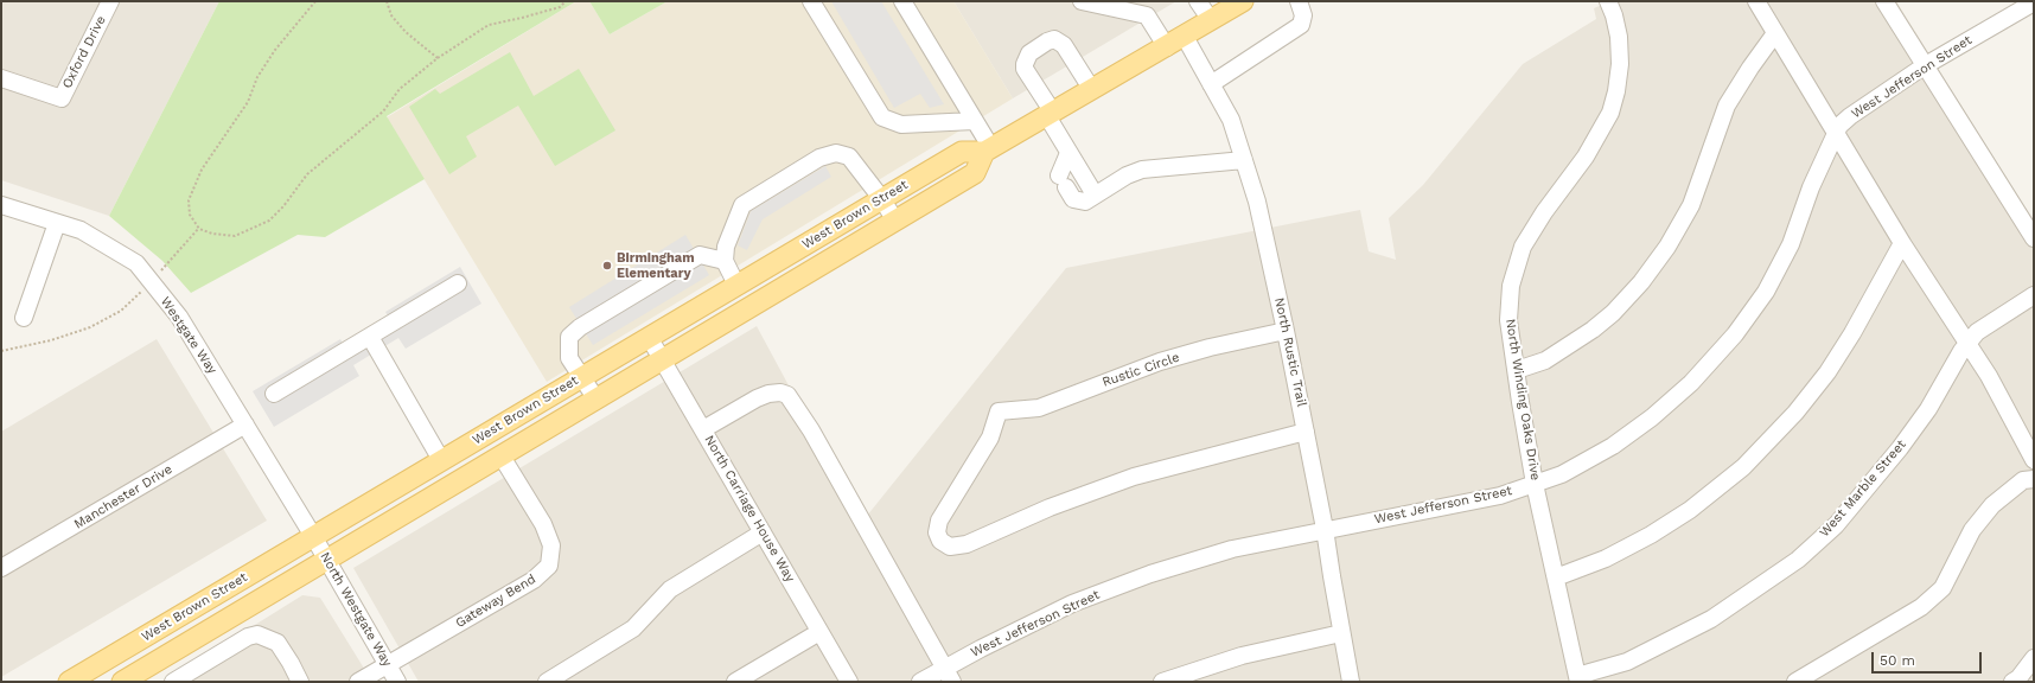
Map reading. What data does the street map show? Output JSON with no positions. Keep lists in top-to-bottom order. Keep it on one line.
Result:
{"streets":{"main road":["West Brown Street"],"street":["Oxford Drive","West Jefferson Street","Westgate Way","North Rustic Trail","Rustic Circle","North Winding Oaks Drive","West Marble Street","Manchester Drive","North Carriage House Way","Gateway Bend","North Westgate Way"]},"crossings":[["West Jefferson Street","North Rustic Trail"],["West Jefferson Street","North Winding Oaks Drive"],["West Brown Street","Westgate Way"],["West Brown Street","North Rustic Trail"],["West Brown Street","North Carriage House Way"],["West Brown Street","Gateway Bend"],["West Brown Street","North Westgate Way"],["Westgate Way","Manchester Drive"],["Westgate Way","North Westgate Way"],["North Rustic Trail","Rustic Circle"],["North Winding Oaks Drive","West Marble Street"],["Gateway Bend","North Westgate Way"]],"places":["Birmingham Elementary"],"scale_bar":"50 m"}
